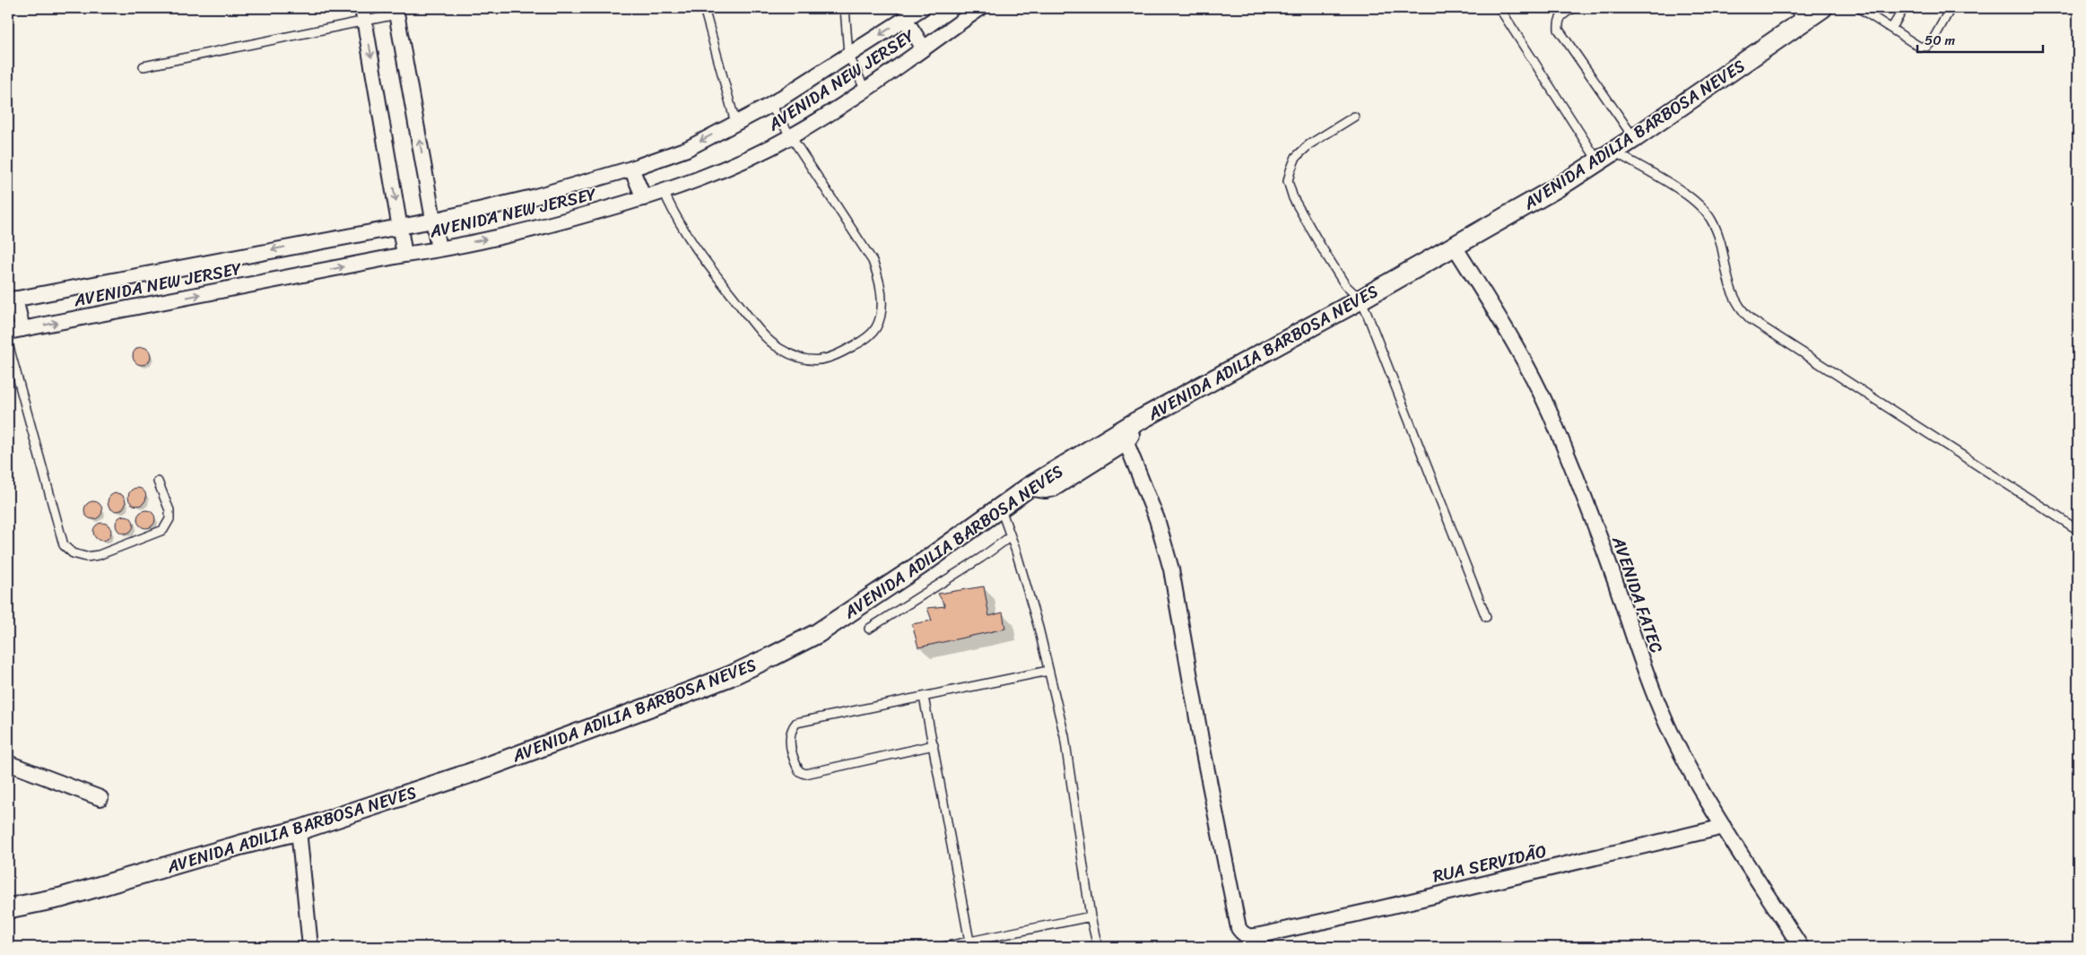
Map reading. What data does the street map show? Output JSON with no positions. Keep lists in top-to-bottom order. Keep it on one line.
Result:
{"streets":{"street":["AVENIDA NEW JERSEY","AVENIDA ADILIA BARBOSA NEVES","AVENIDA FATEC","RUA SERVIDÃO"]},"crossings":[["AVENIDA ADILIA BARBOSA NEVES","AVENIDA FATEC"],["AVENIDA FATEC","RUA SERVIDÃO"]],"scale_bar":"50 m"}
